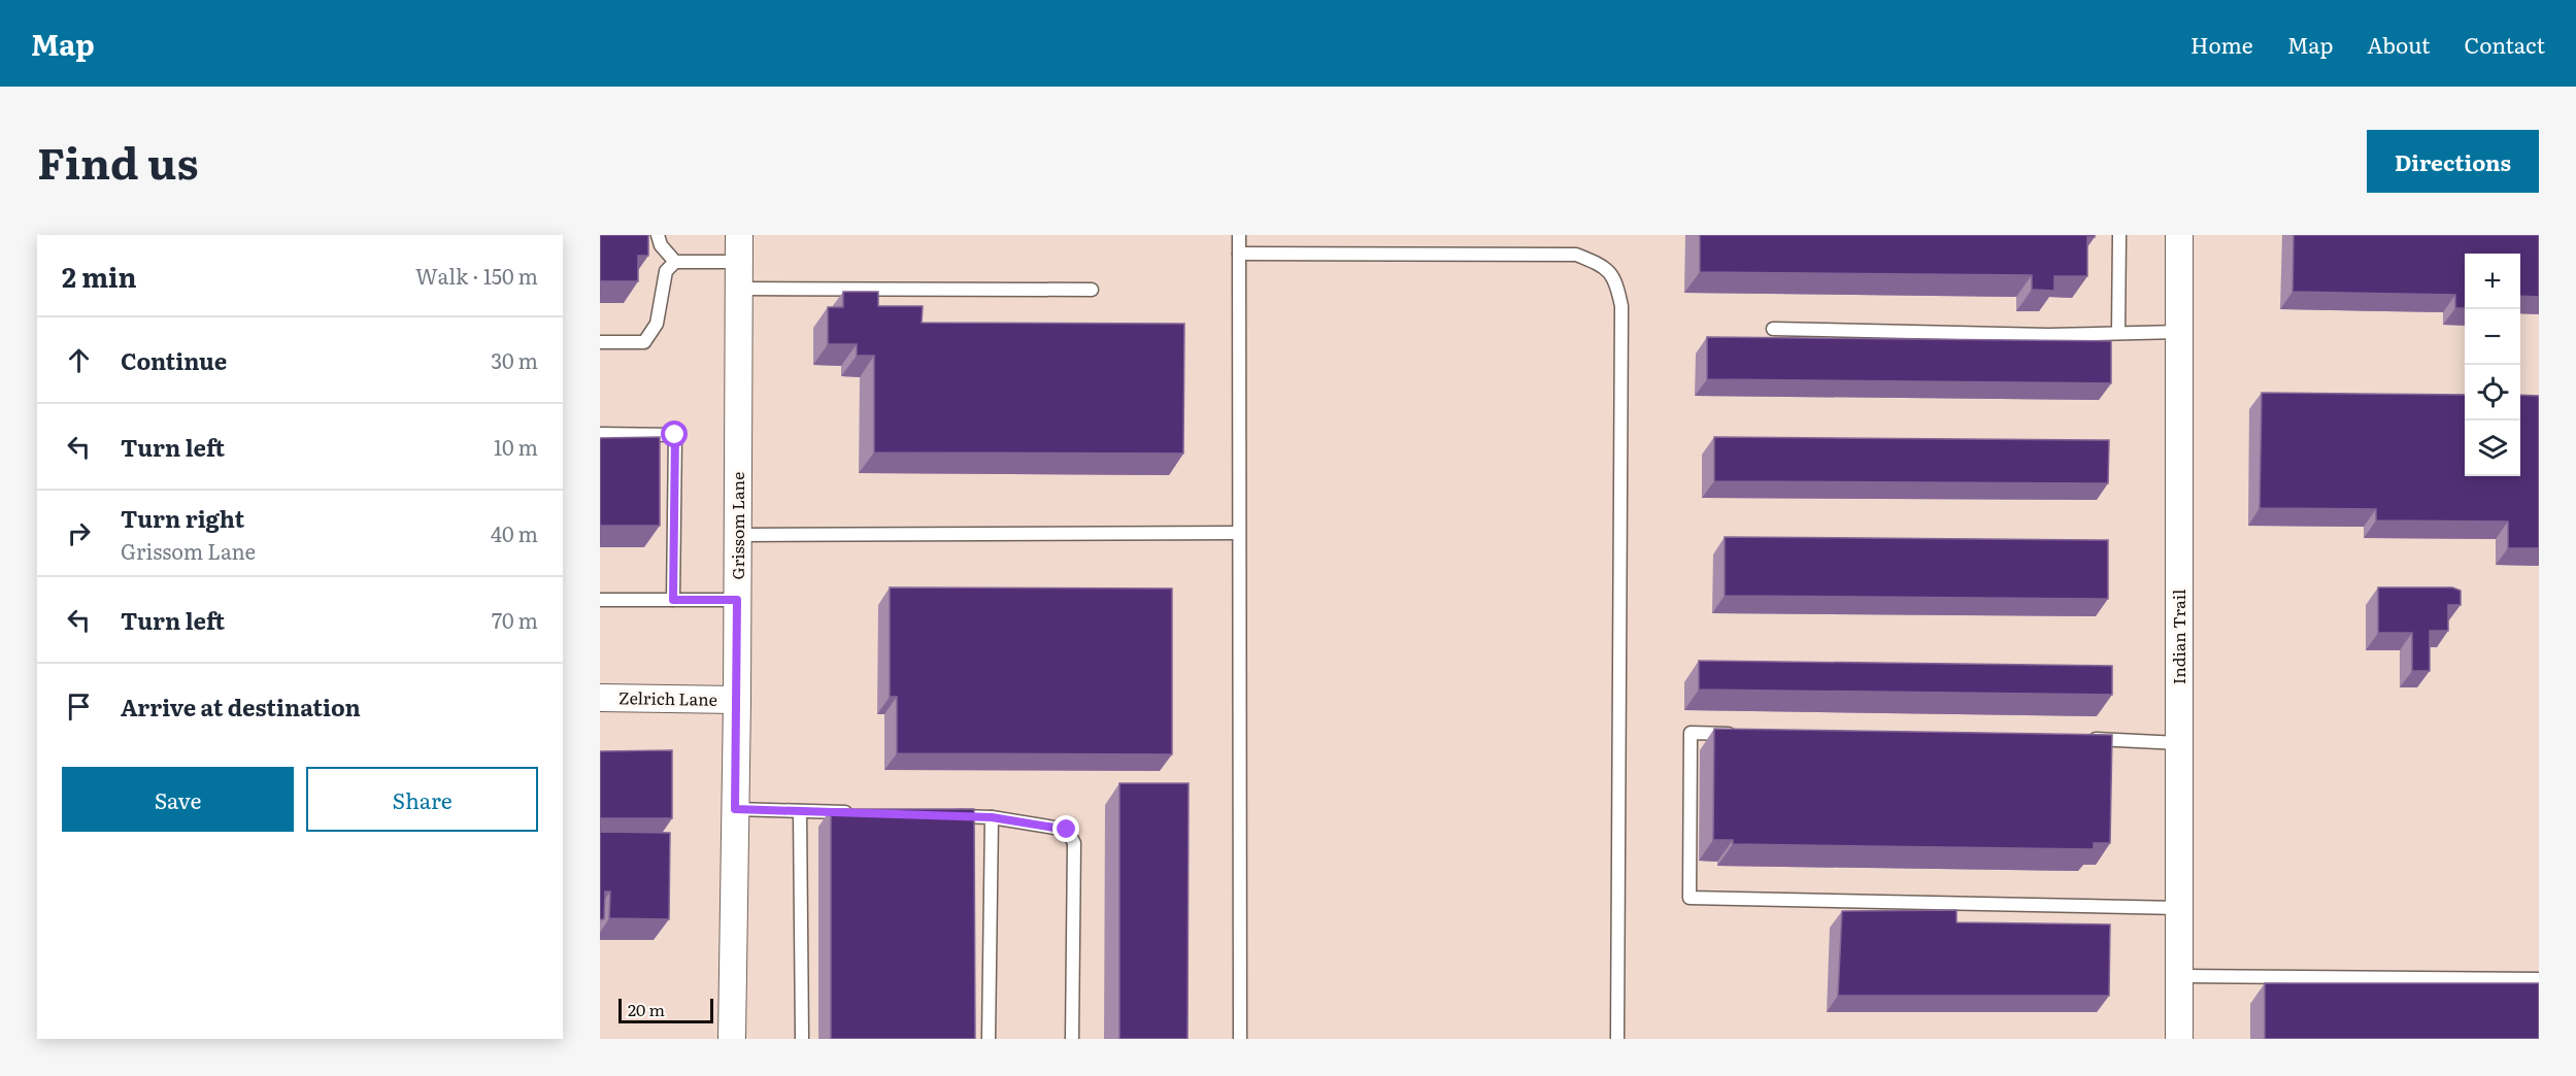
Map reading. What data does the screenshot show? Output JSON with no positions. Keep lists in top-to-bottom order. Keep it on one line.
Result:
{"streets":{"street":["Grissom Lane","Indian Trail","Zelrich Lane"]},"crossings":[["Grissom Lane","Zelrich Lane"]],"scale_bar":"20 m","page":{"header":"Map","nav":["Home","Map","About","Contact"],"title":"Find us","buttons":["Directions",["Save","Share"]],"heading":["2 min","Walk · 150 m"],"map_buttons":["+","−"],"list":[["Continue","30 m"],["Turn left","10 m"],["Turn right","Grissom Lane","40 m"],["Turn left","70 m"],"Arrive at destination"],"scale":"20 m"}}
